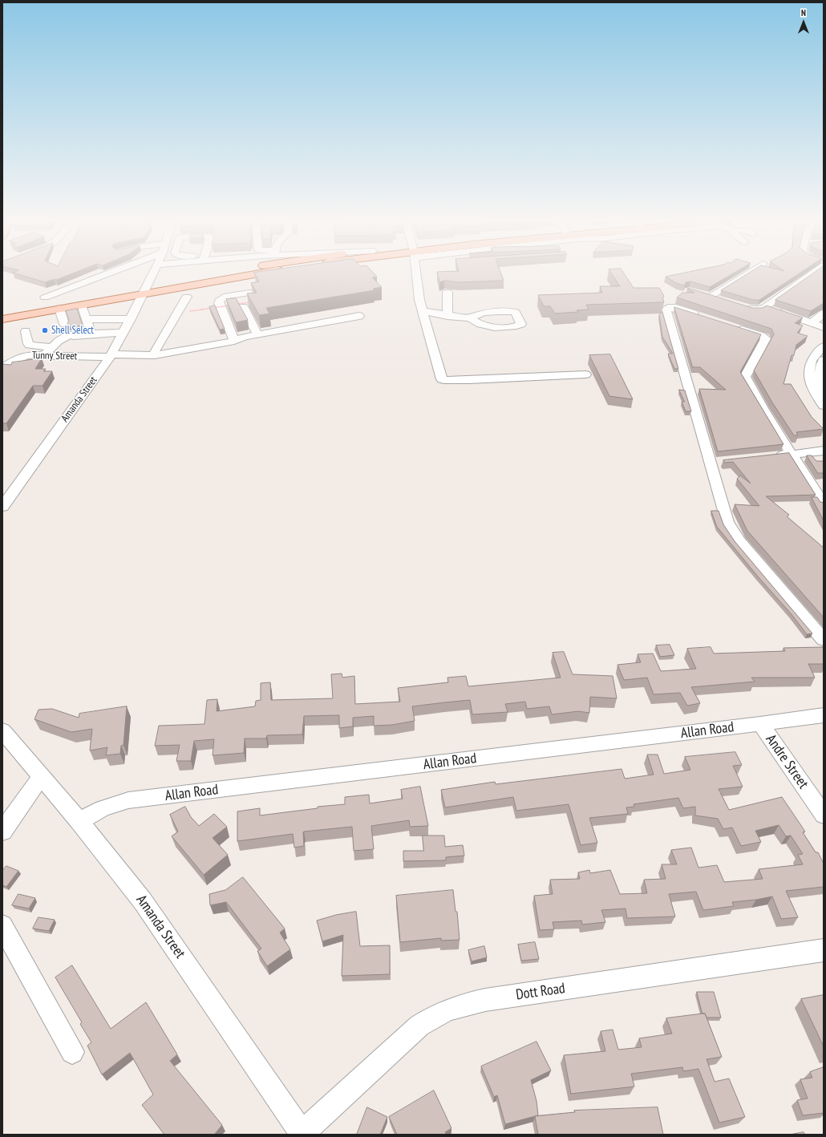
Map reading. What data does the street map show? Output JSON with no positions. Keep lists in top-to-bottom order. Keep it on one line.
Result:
{"streets":{"street":["Tunny Street","Amanda Street","Allan Road","Andre Street","Dott Road"]},"crossings":[["Tunny Street","Amanda Street"],["Amanda Street","Allan Road"],["Amanda Street","Dott Road"],["Allan Road","Andre Street"]],"places":["Shell Select"],"north":"top"}
